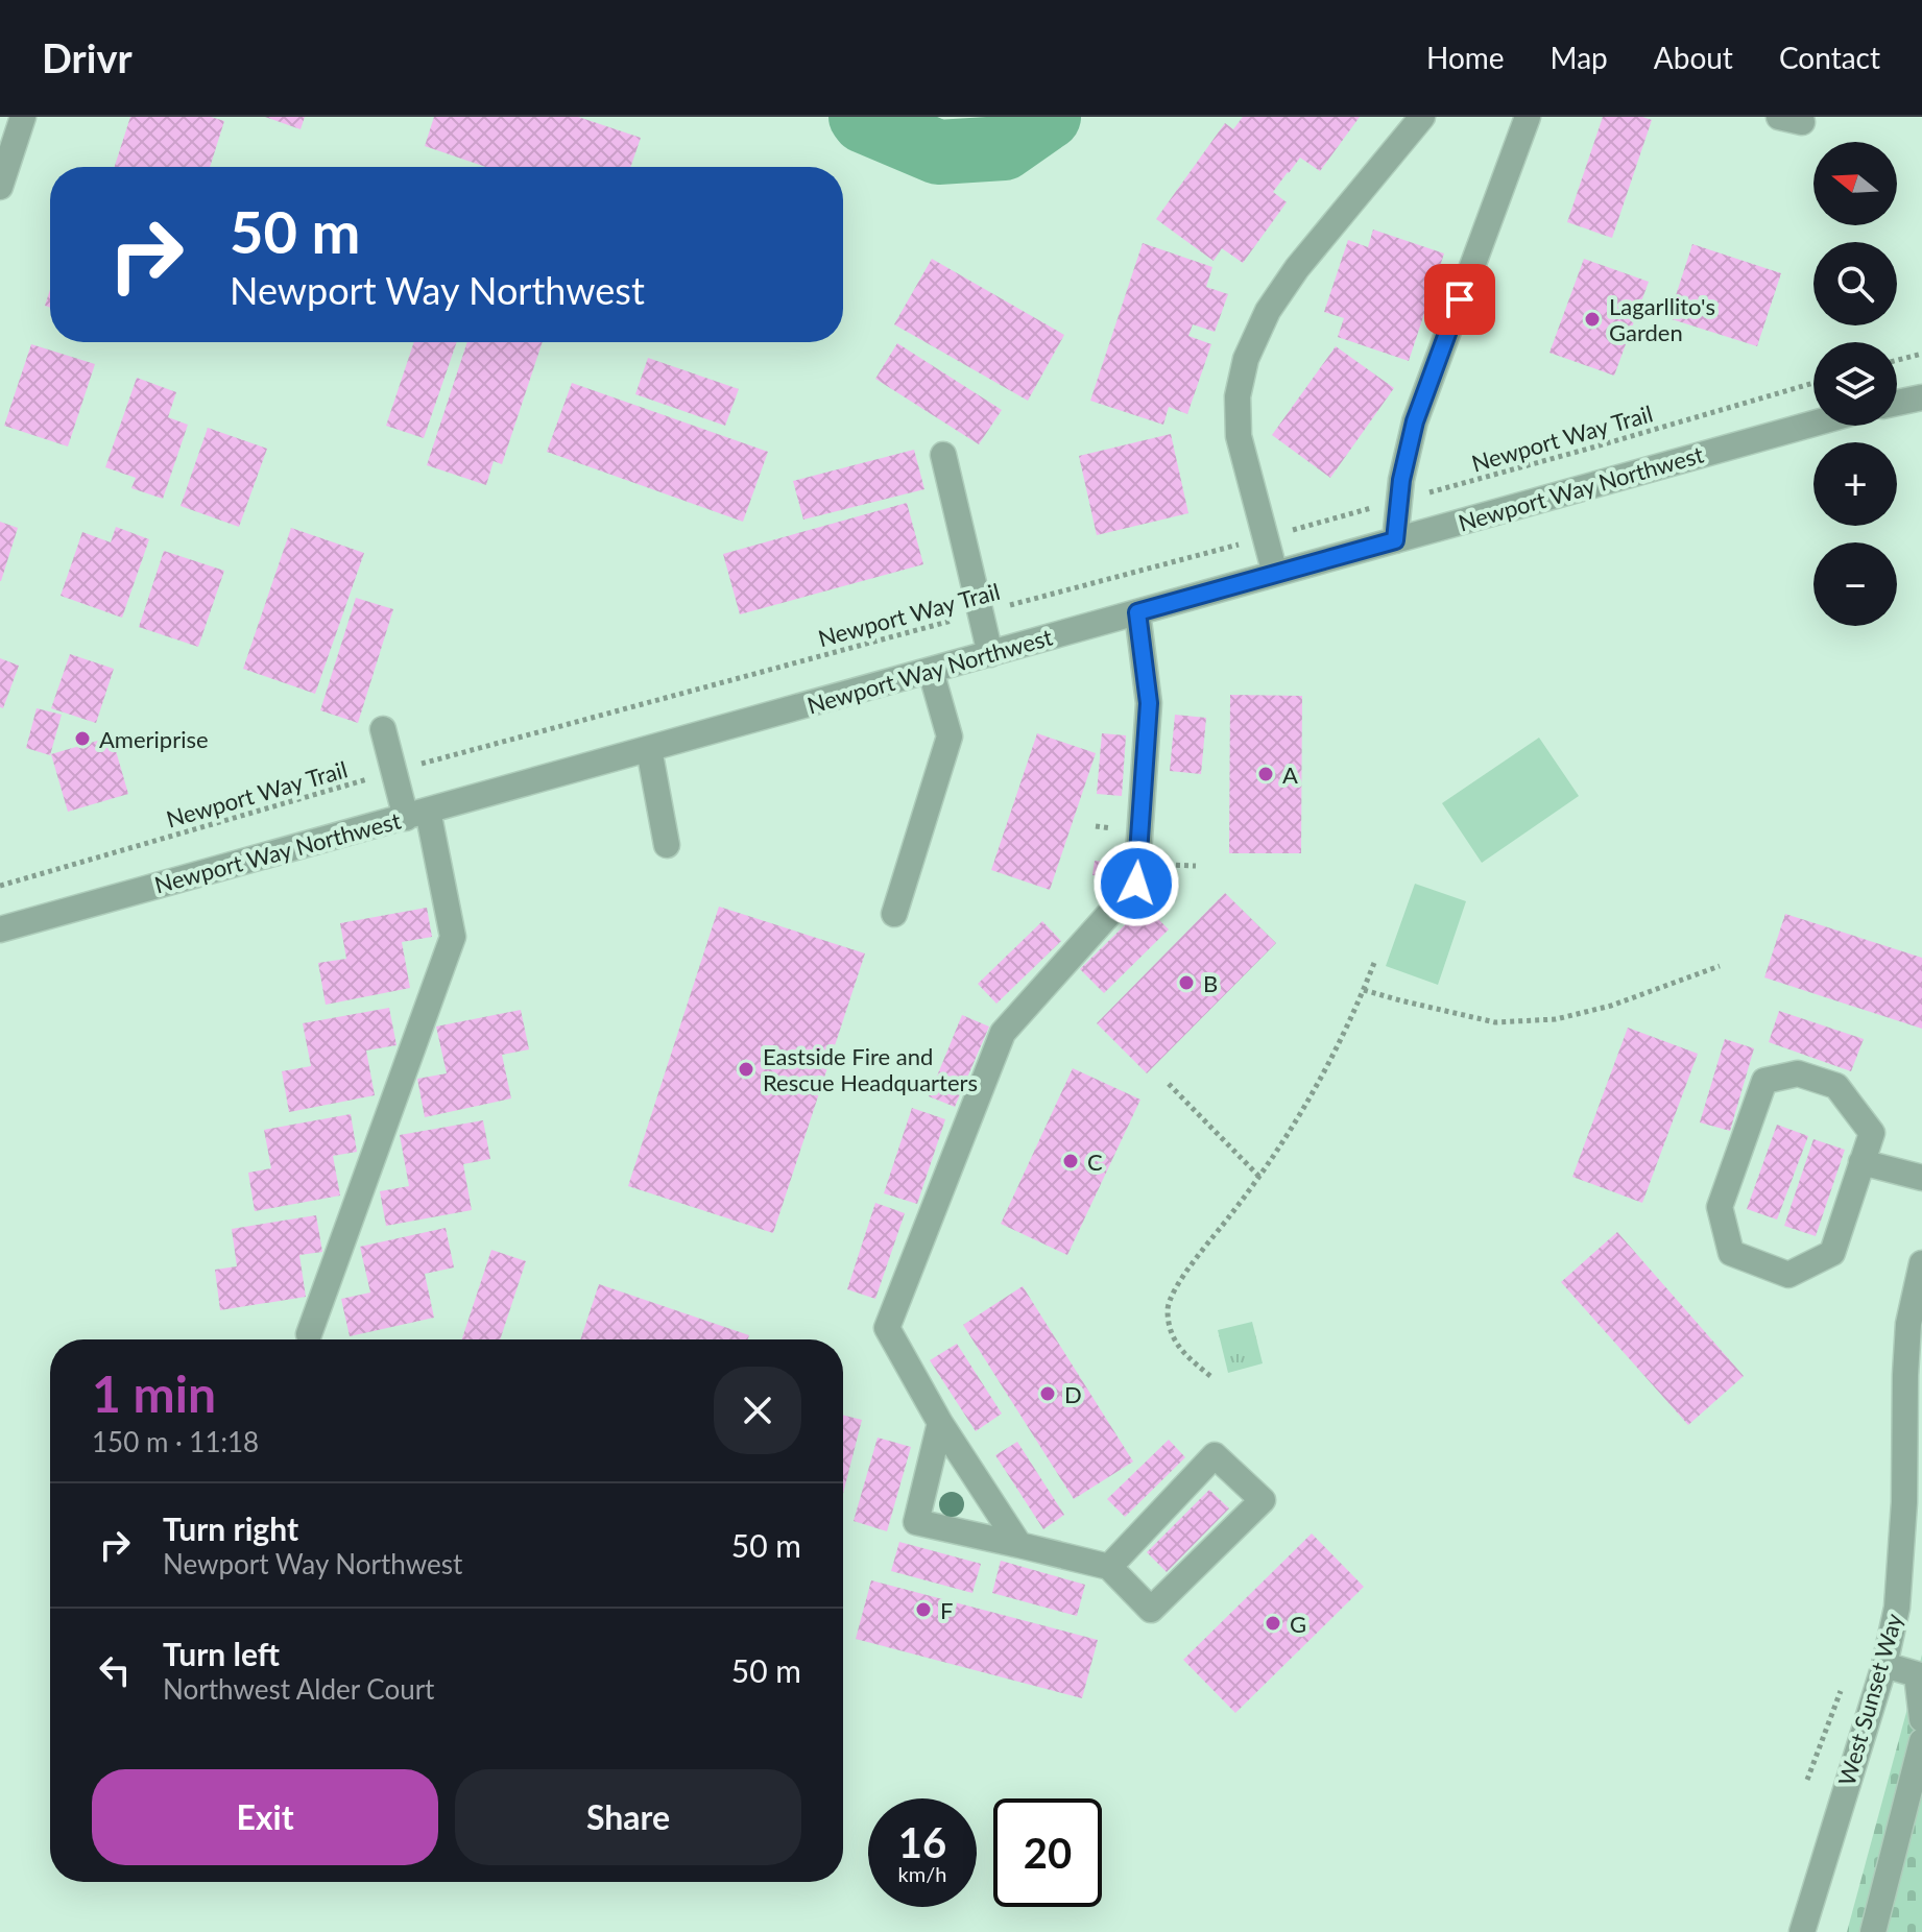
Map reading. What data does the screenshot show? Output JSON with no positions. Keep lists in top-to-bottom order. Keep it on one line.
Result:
{"streets":{"street":["Newport Way Northwest","West Sunset Way"],"path":["Newport Way Trail"]},"places":["Lagarllito's Garden","Ameriprise","A","B","Eastside Fire and Rescue Headquarters","C","D","F","G"],"north":"left","page":{"header":"Drivr","nav":["Home","Map","About","Contact"],"map_buttons":["+","−"],"turn":["50 m","Newport Way Northwest"],"heading":["1 min","150 m · 11:18"],"list":[{"name":"Turn right","note":"Newport Way Northwest","value":"50 m"},{"name":"Turn left","note":"Northwest Alder Court","value":"50 m"}],"buttons":["Exit","Share"],"speed":"16 km/h","limit":"20"}}
